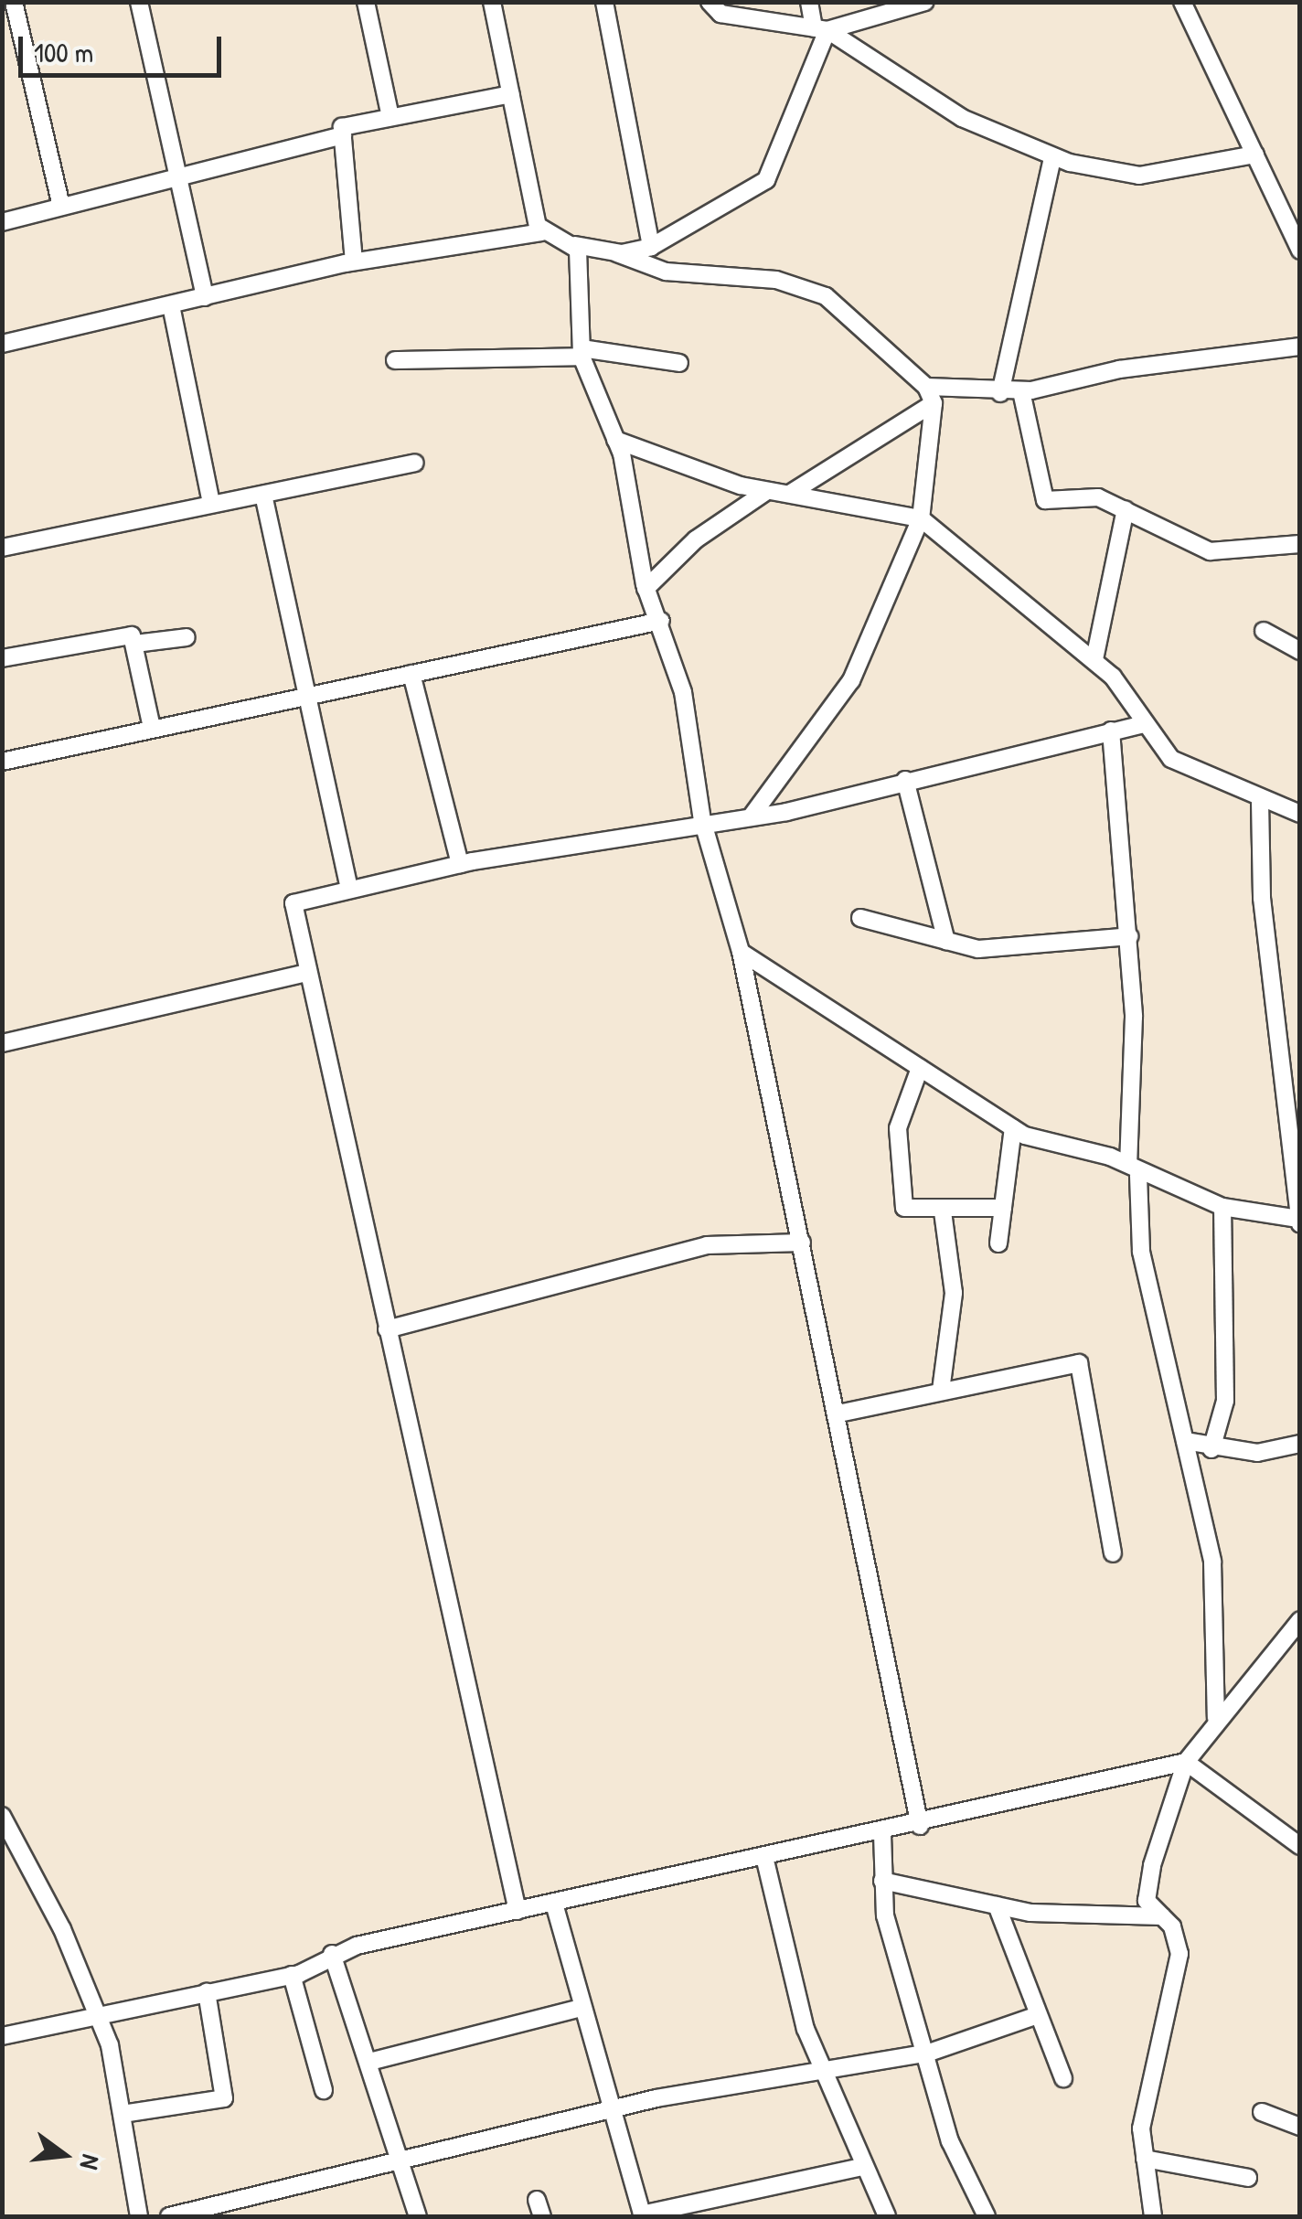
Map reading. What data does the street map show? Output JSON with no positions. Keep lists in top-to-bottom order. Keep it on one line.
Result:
{"scale_bar":"100 m","north":"right"}
